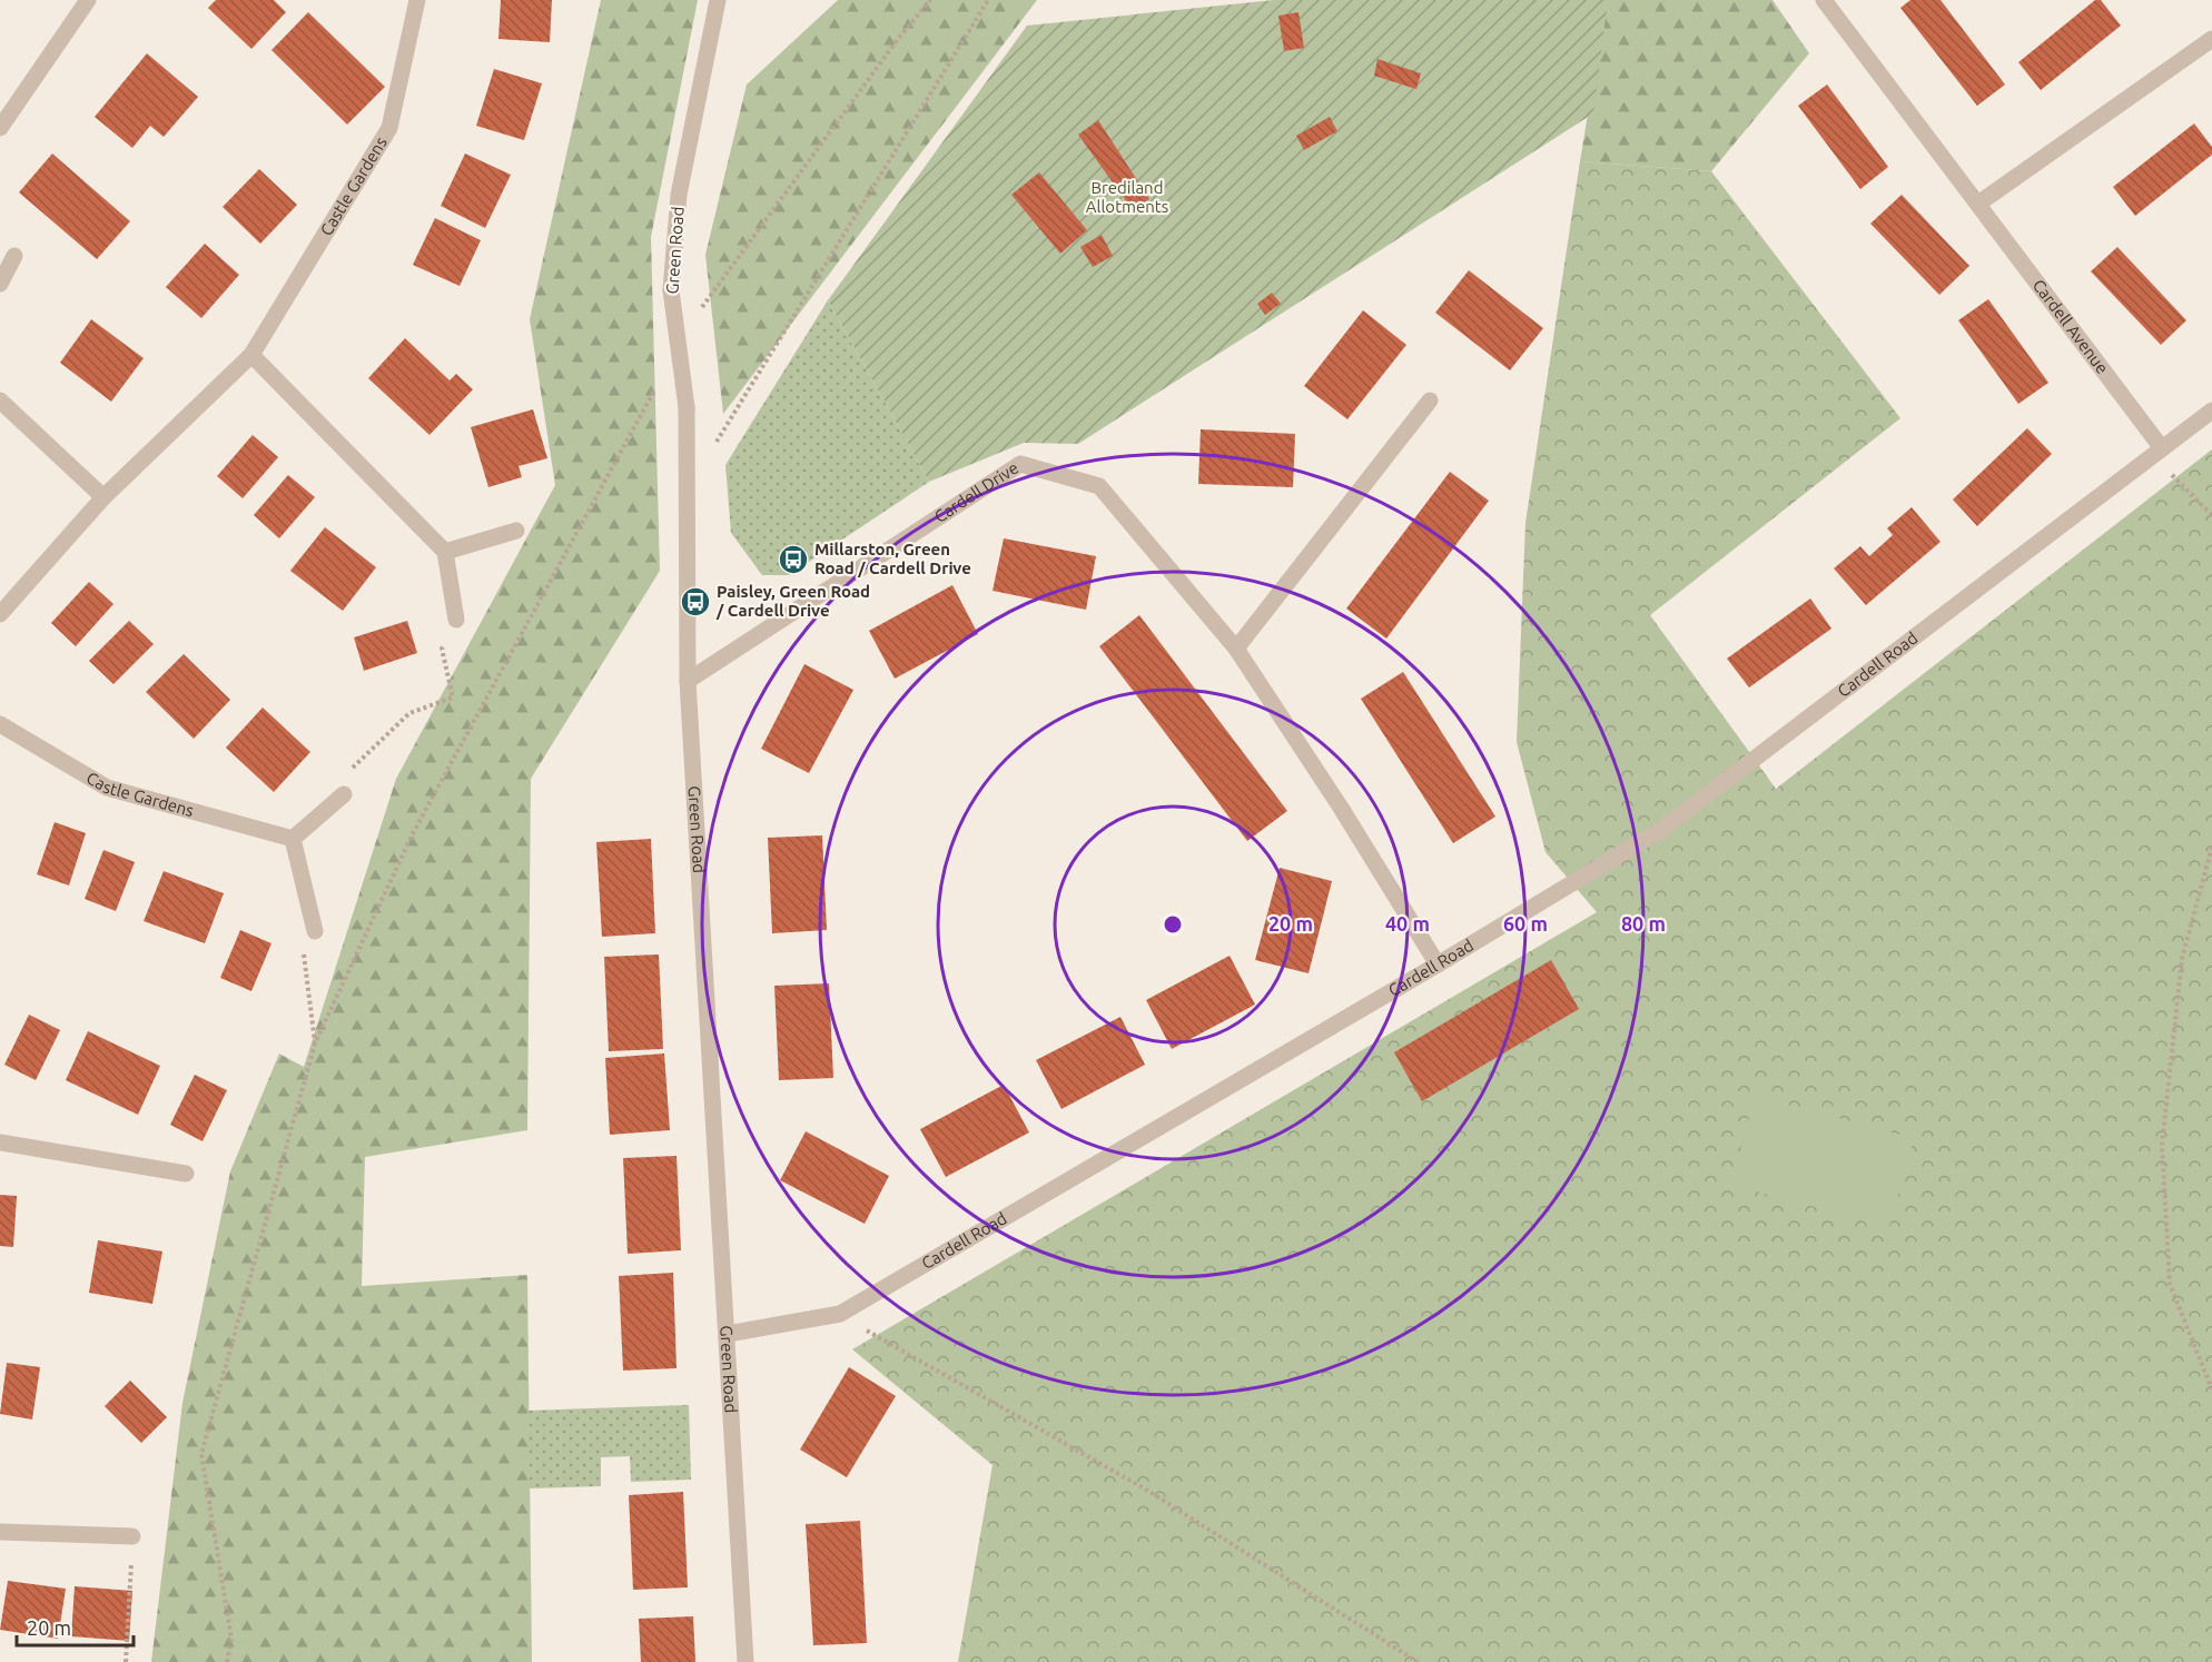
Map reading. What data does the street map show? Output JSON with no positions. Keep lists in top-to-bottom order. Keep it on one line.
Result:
{"streets":{"street":["Castle Gardens","Green Road","Cardell Avenue","Cardell Drive","Cardell Road"]},"crossings":[["Green Road","Cardell Drive"],["Green Road","Cardell Road"],["Cardell Avenue","Cardell Road"],["Cardell Drive","Cardell Road"]],"parks":["Brediland Allotments"],"places":{"bus stop":["Millarston, Green Road / Cardell Drive","Paisley, Green Road / Cardell Drive"]},"scale_bar":"20 m","rings":["20 m","40 m","60 m","80 m"]}
